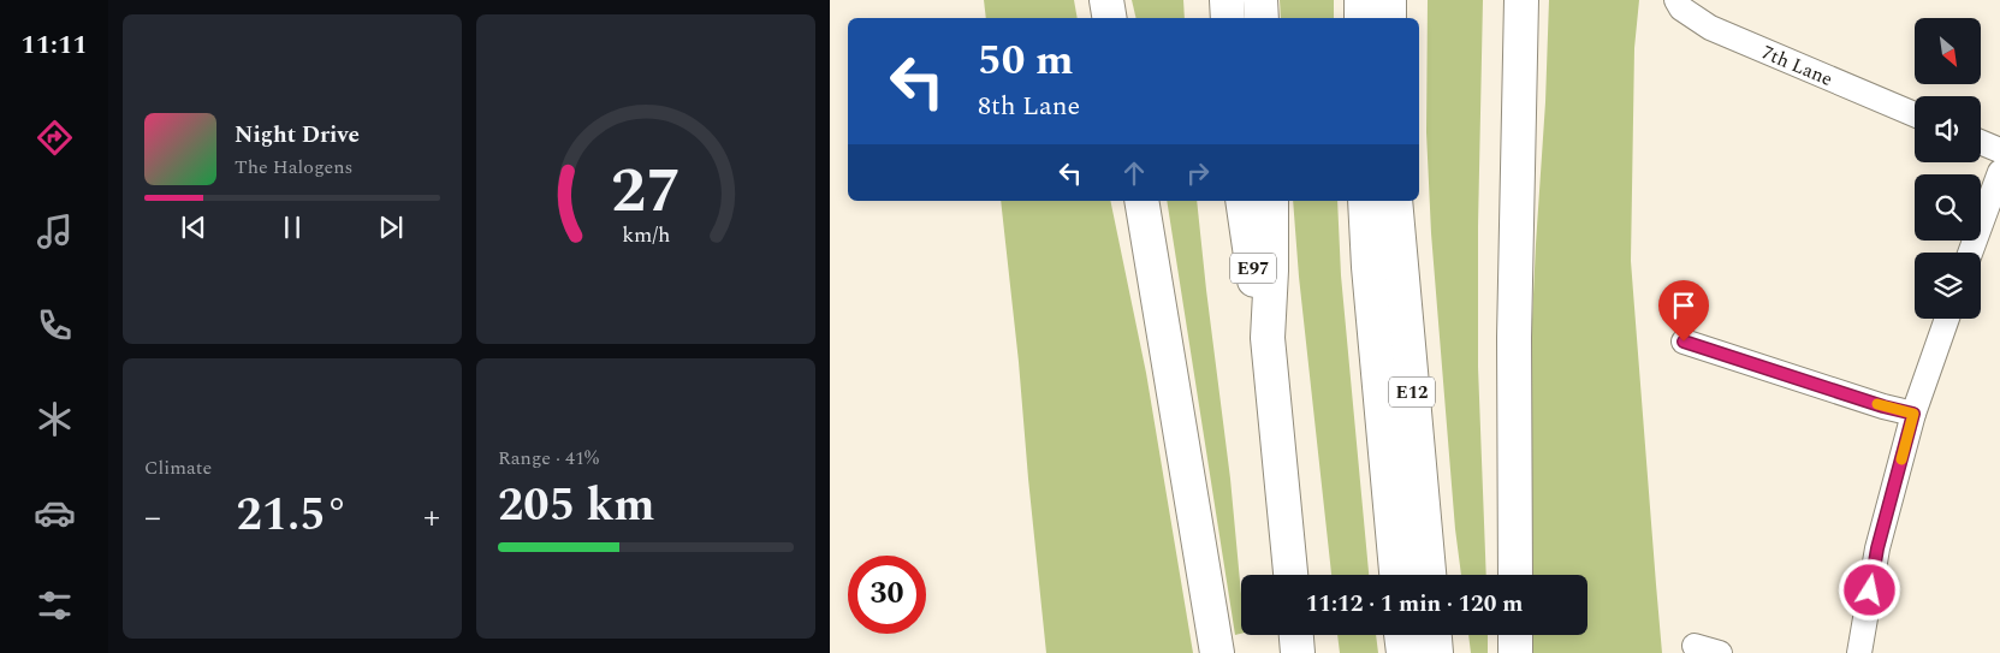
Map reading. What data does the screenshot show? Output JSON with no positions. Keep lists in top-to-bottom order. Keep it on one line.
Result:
{"streets":{"highway":["E97","E12"],"street":["7th Lane"]},"north":"bottom right","page":{"tabs":"11:11","turn":["50 m","8th Lane"],"song":["Night Drive","The Halogens"],"tile":["Climate",["Range · 41%","205 km"]],"heat":["−","21.5°","+"],"limit":"30","trip":"11:12 · 1 min · 120 m","gauge":["27","km/h"]}}
